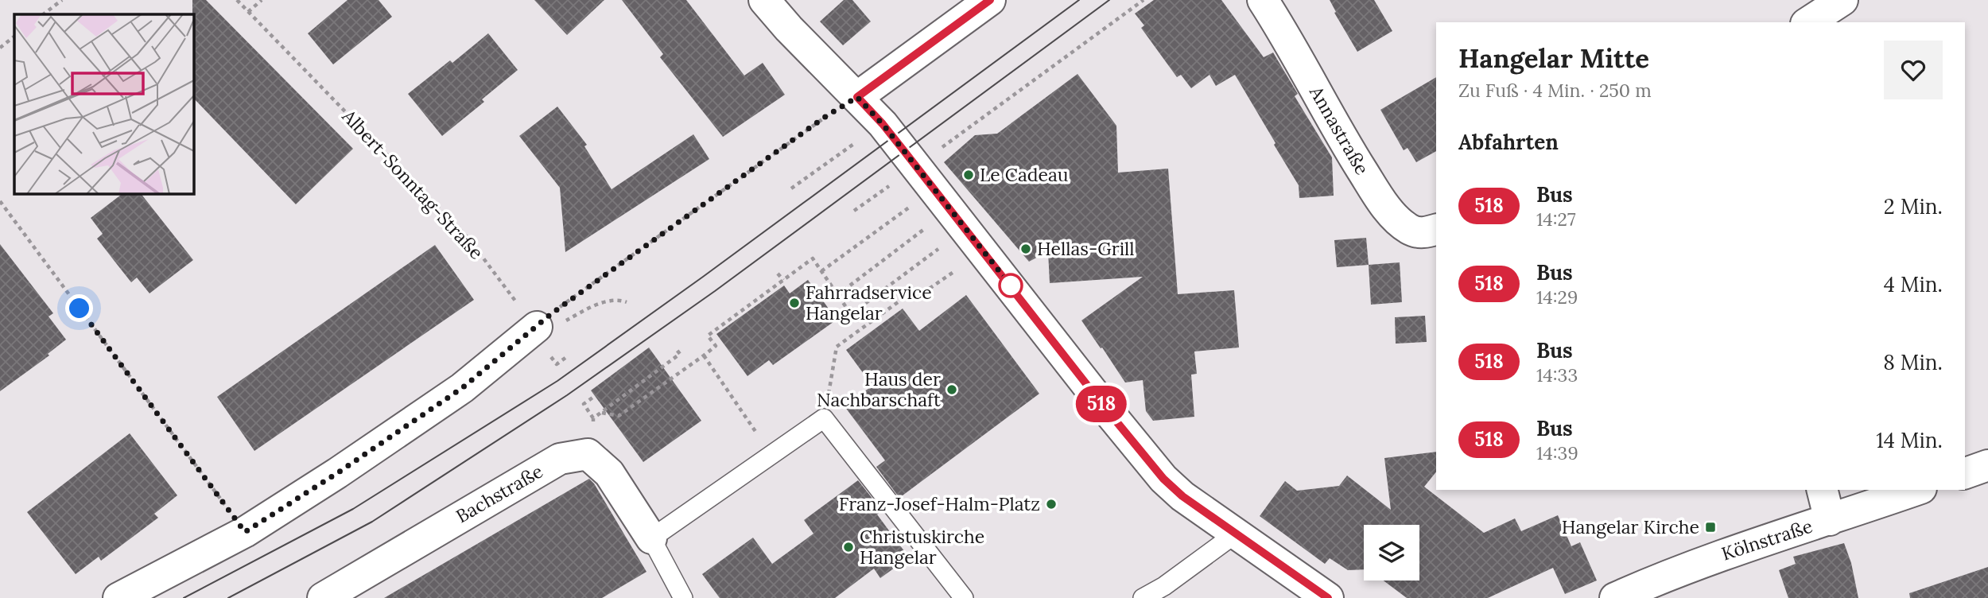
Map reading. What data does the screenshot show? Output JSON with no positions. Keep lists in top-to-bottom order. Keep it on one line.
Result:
{"streets":{"street":["Annastraße","Bachstraße","Kölnstraße"],"path":["Albert-Sonntag-Straße"]},"places":{"other":["Le Cadeau","Hellas-Grill","Fahrradservice Hangelar","Haus der Nachbarschaft","Franz-Josef-Halm-Platz","Christuskirche Hangelar"],"transit":["Hangelar Kirche"]},"lines":["bus line 518"],"page":{"on_map":"518","heading":[["Hangelar Mitte","Zu Fuß · 4 Min. · 250 m"],"Abfahrten"],"list":[{"mark":"518","name":"Bus","note":"14:27","value":"2 Min."},{"mark":"518","name":"Bus","note":"14:29","value":"4 Min."},{"mark":"518","name":"Bus","note":"14:33","value":"8 Min."},{"mark":"518","name":"Bus","note":"14:39","value":"14 Min."}]}}
